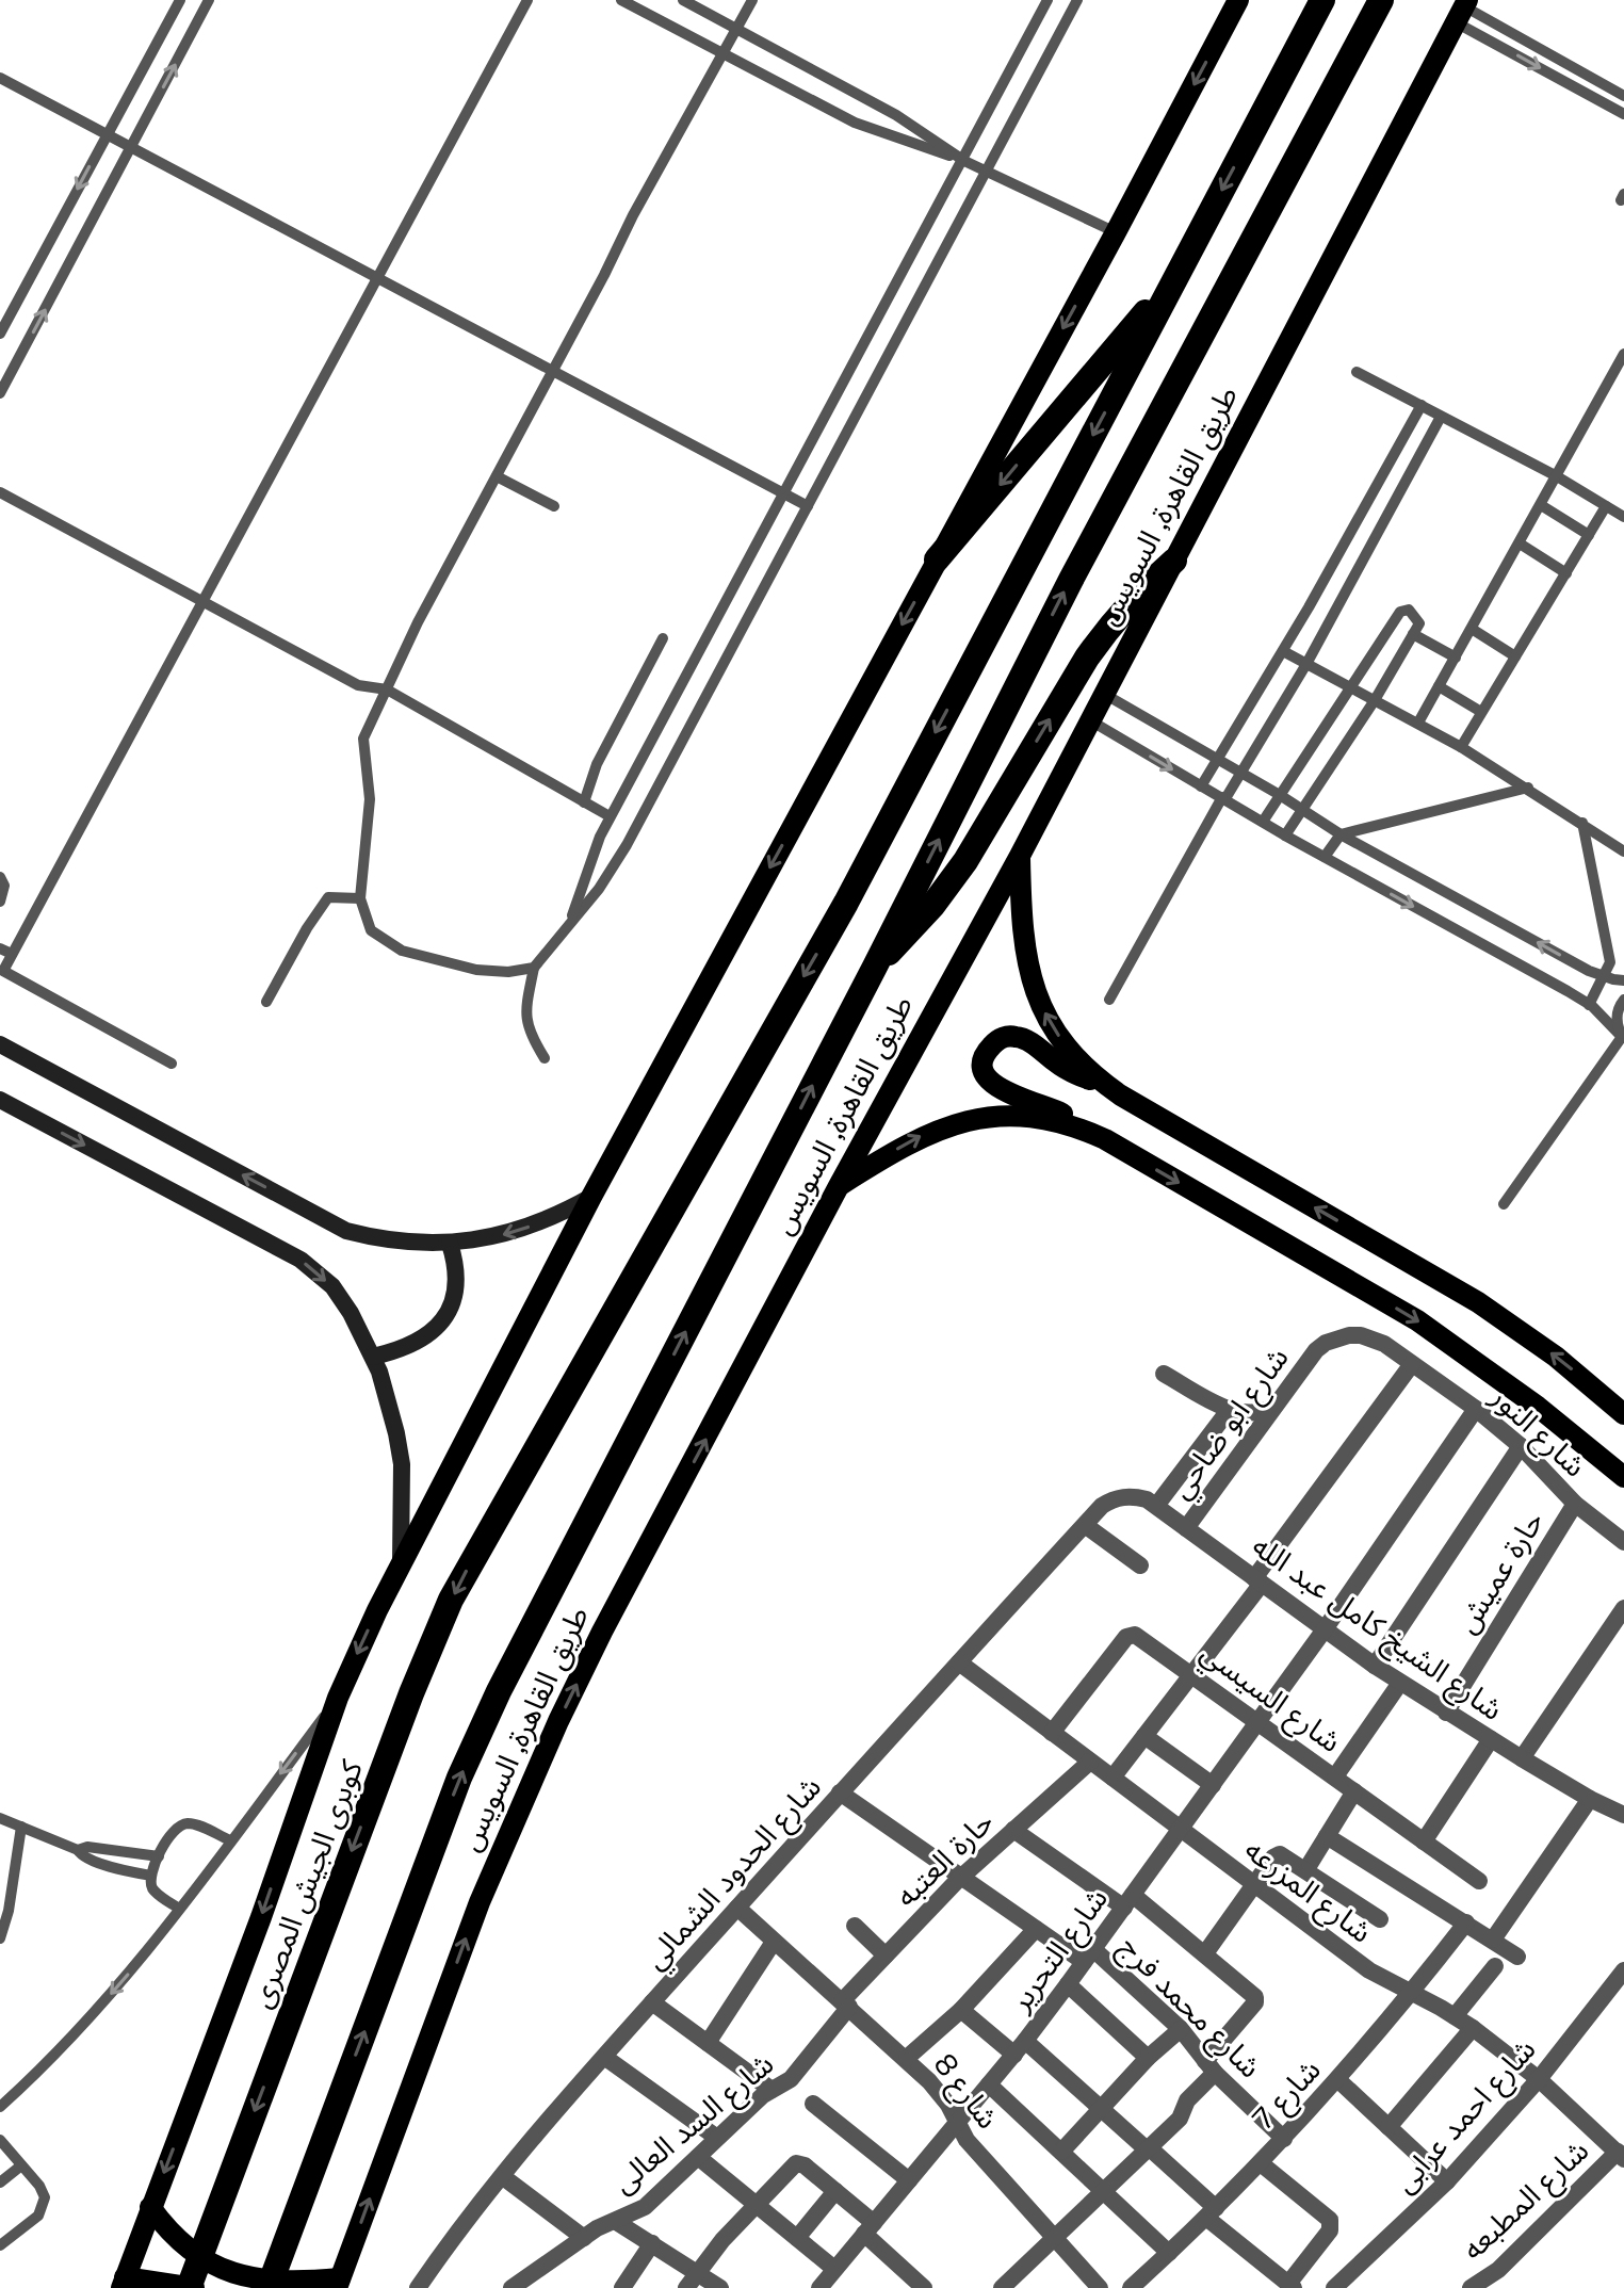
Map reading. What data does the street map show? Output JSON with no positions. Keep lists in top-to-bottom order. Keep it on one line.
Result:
{"streets":{"highway":["طريق القاهرة, السويس","كوبرى الجيش المصرى"],"street":["شارع ابو ضاحي","شارع النور","حارة عميش","شارع الشيخ كامل عبد الله","شارع السيسي","حارة العتبه","شارع الحدود الشمالي","شارع المزرعه","شارع التحرير","شارع محمد فرج","شارع 8","شارع 7","شارع احمد عرابى","شارع السد العالى","شارع المطبعه"]},"crossings":[["شارع ابو ضاحي","شارع النور"],["شارع ابو ضاحي","شارع الشيخ كامل عبد الله"],["شارع النور","حارة عميش"],["شارع النور","شارع التحرير"],["حارة عميش","شارع الشيخ كامل عبد الله"],["شارع الشيخ كامل عبد الله","شارع الحدود الشمالي"],["شارع الشيخ كامل عبد الله","شارع التحرير"],["شارع السيسي","شارع المزرعه"],["شارع السيسي","شارع التحرير"],["حارة العتبه","شارع المزرعه"],["حارة العتبه","شارع محمد فرج"],["حارة العتبه","شارع 8"],["حارة العتبه","شارع السد العالى"],["شارع الحدود الشمالي","شارع المزرعه"],["شارع الحدود الشمالي","شارع محمد فرج"],["شارع الحدود الشمالي","شارع 8"],["شارع المزرعه","شارع التحرير"],["شارع المزرعه","شارع 7"],["شارع المزرعه","شارع احمد عرابى"],["شارع المزرعه","شارع المطبعه"],["شارع التحرير","شارع محمد فرج"],["شارع التحرير","شارع 8"],["شارع محمد فرج","شارع 7"],["شارع 8","شارع السد العالى"]]}
